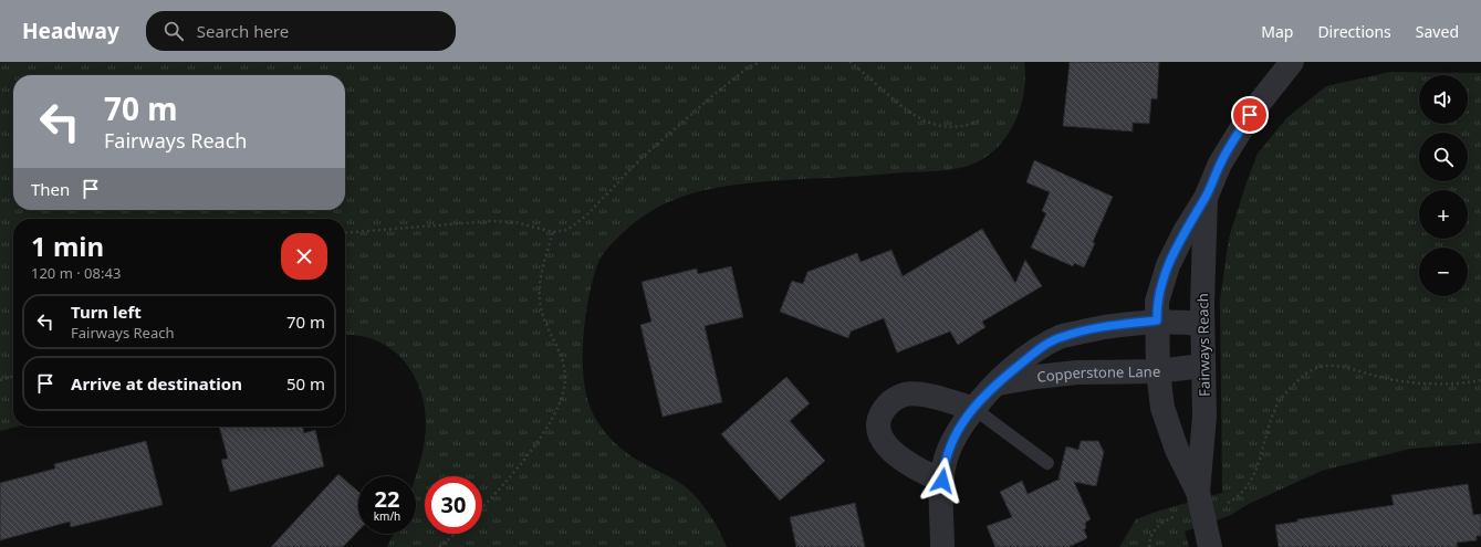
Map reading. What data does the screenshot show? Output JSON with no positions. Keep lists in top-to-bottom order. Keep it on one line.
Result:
{"streets":{"street":["Fairways Reach","Copperstone Lane"]},"crossings":[["Fairways Reach","Copperstone Lane"]],"page":{"header":"Headway","search":"Search here","nav":["Map","Directions","Saved"],"map_buttons":["+","−"],"turn":["70 m","Fairways Reach"],"then":"Then","heading":["1 min","120 m · 08:43"],"list":[{"name":"Turn left","note":"Fairways Reach","value":"70 m"},{"name":"Arrive at destination","value":"50 m"}],"speed":"22 km/h","limit":"30"}}
